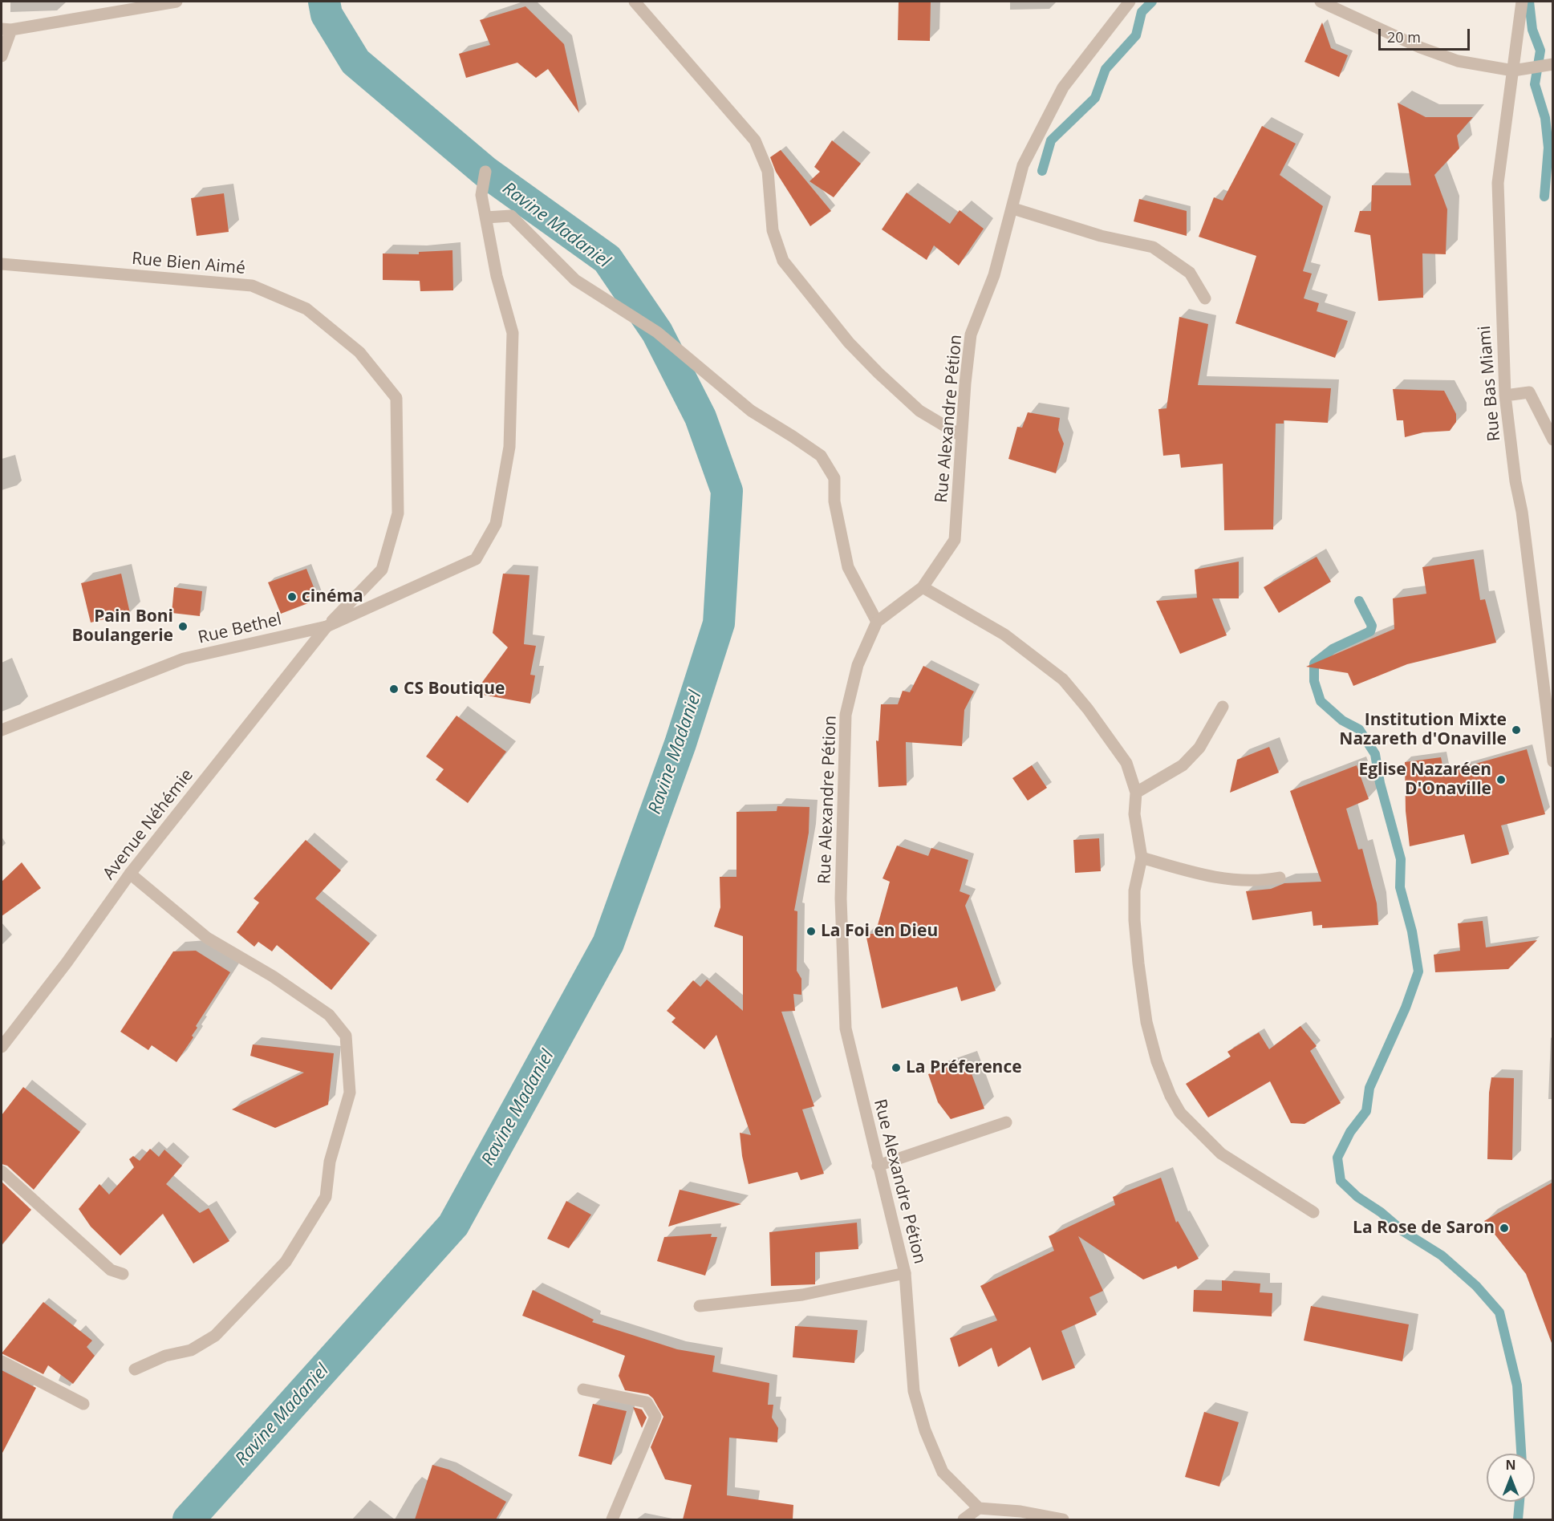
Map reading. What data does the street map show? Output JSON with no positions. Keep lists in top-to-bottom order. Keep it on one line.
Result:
{"streets":{"street":["Rue Bien Aimé","Rue Bas Miami","Rue Alexandre Pétion","Rue Bethel","Avenue Néhémie"]},"crossings":[["Rue Bien Aimé","Rue Bethel"],["Rue Bien Aimé","Avenue Néhémie"],["Rue Bethel","Avenue Néhémie"]],"water":["Ravine Madaniel"],"places":["cinéma","Pain Boni Boulangerie","CS Boutique","Institution Mixte Nazareth d'Onaville","Eglise Nazaréen D'Onaville","La Foi en Dieu","La Préference","La Rose de Saron"],"scale_bar":"20 m","north":"top"}
